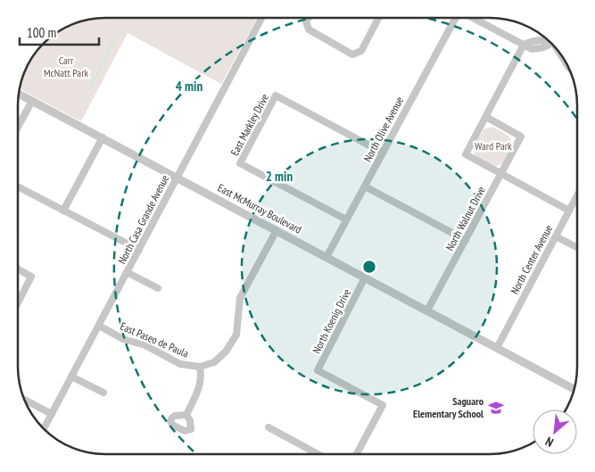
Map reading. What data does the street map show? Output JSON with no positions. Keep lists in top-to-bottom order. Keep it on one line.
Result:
{"streets":{"street":["East Markley Drive","North Olive Avenue","East McMurray Boulevard","North Walnut Drive","North Casa Grande Avenue","North Center Avenue","North Koenig Drive","East Paseo de Paula"]},"crossings":[["East Markley Drive","North Olive Avenue"],["North Olive Avenue","East McMurray Boulevard"],["East McMurray Boulevard","North Walnut Drive"],["East McMurray Boulevard","North Casa Grande Avenue"],["East McMurray Boulevard","North Center Avenue"],["East McMurray Boulevard","North Koenig Drive"],["East McMurray Boulevard","East Paseo de Paula"],["North Casa Grande Avenue","East Paseo de Paula"]],"parks":["Carr McNatt Park","Ward Park"],"places":{"school or university":["Saguaro Elementary School"]},"scale_bar":"100 m","north":"bottom left","rings":["4 min","2 min"]}
